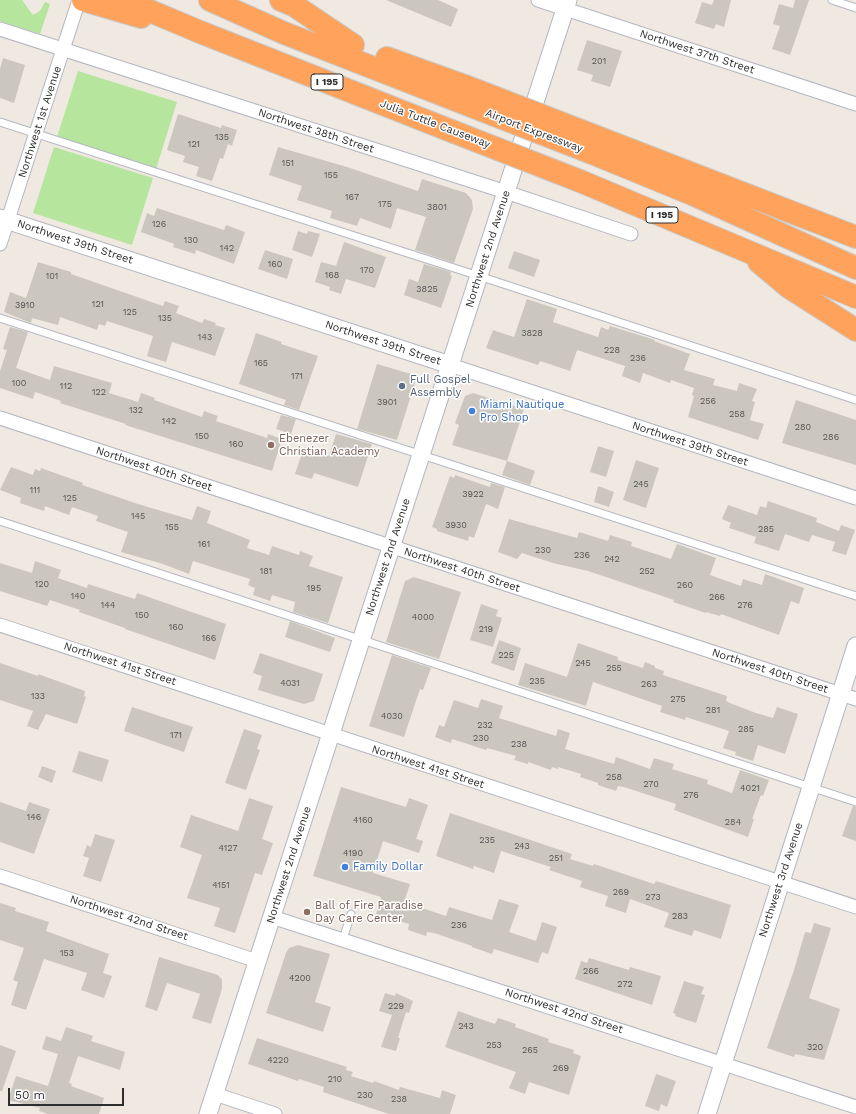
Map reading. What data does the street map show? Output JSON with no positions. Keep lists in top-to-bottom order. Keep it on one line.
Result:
{"streets":{"highway":["I 195","Julia Tuttle Causeway","Airport Expressway"],"street":["Northwest 37th Street","Northwest 1st Avenue","Northwest 38th Street","Northwest 39th Street","Northwest 2nd Avenue","Northwest 40th Street","Northwest 41st Street","Northwest 3rd Avenue","Northwest 42nd Street"]},"crossings":[["Northwest 37th Street","Northwest 2nd Avenue"],["Northwest 1st Avenue","Northwest 38th Street"],["Northwest 1st Avenue","Northwest 39th Street"],["Northwest 38th Street","Northwest 2nd Avenue"],["Northwest 39th Street","Northwest 2nd Avenue"],["Northwest 2nd Avenue","Northwest 40th Street"],["Northwest 2nd Avenue","Northwest 41st Street"],["Northwest 2nd Avenue","Northwest 42nd Street"],["Northwest 40th Street","Northwest 3rd Avenue"],["Northwest 41st Street","Northwest 3rd Avenue"],["Northwest 3rd Avenue","Northwest 42nd Street"]],"places":["Full Gospel Assembly","Miami Nautique Pro Shop","Ebenezer Christian Academy","Family Dollar","Ball of Fire Paradise Day Care Center"],"house_numbers":["201","135","121","151","155","167","175","3801","126","130","142","160","170","168","101","3825","121","3910","125","135","3828","143","228","236","165","171","100","112","122","256","3901","132","258","142","280","150","286","160","245","111","3922","125","145","3930","155","285","161","230","236","242","181","252","120","260","195","140","266","144","276","150","4000","160","219","166","225","245","255","235","4031","263","133","275","281","4030","232","285","171","230","238","258","270","4021","276","146","4160","284","235","243","4127","4190","251","4151","269","273","283","236","153","266","4200","272","229","243","253","320","265","4220","269","210","230","238"],"scale_bar":"50 m"}
